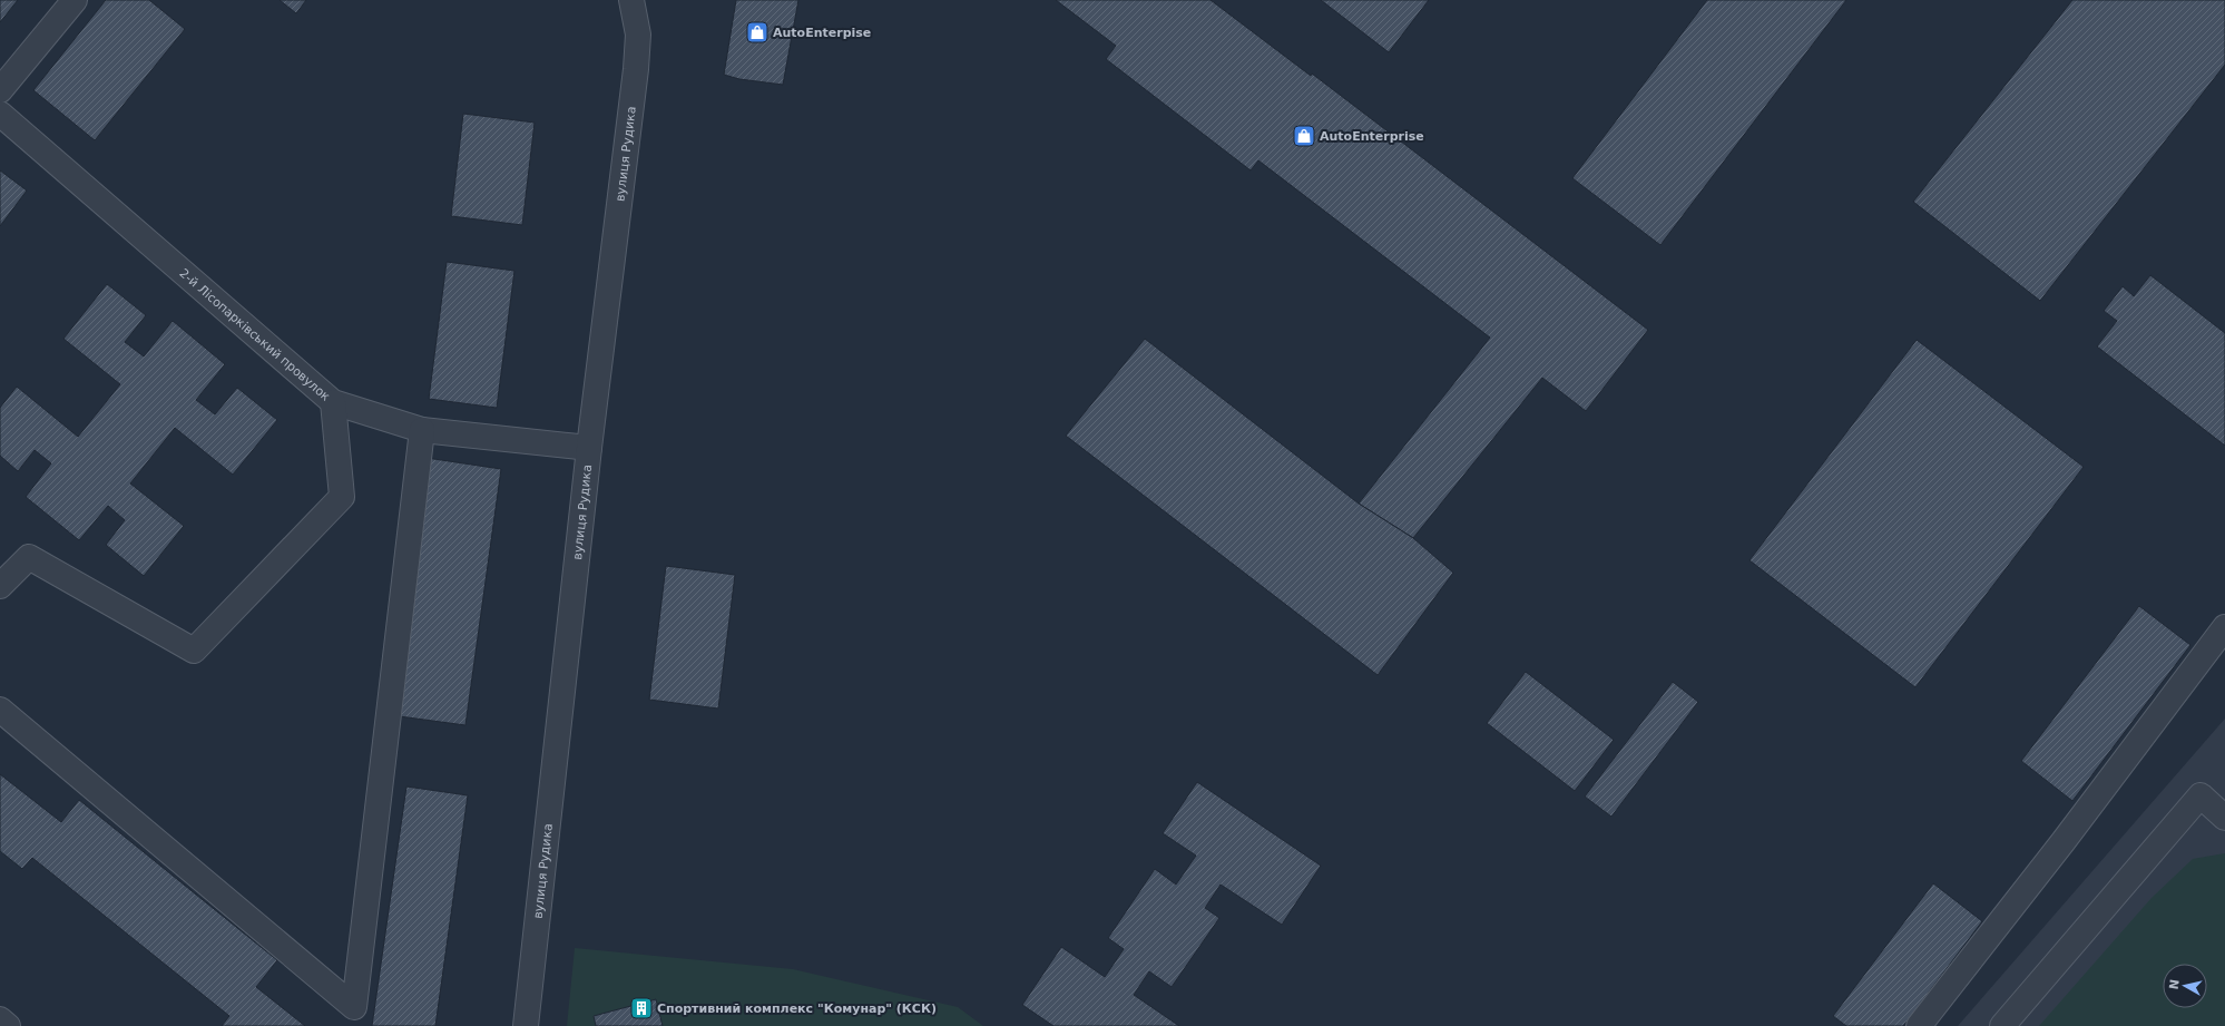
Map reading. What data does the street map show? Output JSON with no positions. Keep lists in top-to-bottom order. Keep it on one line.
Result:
{"streets":{"street":["вулиця Рудика","2-й Лісопарківський провулок"]},"crossings":[["вулиця Рудика","2-й Лісопарківський провулок"]],"places":{"shop":["AutoEnterpise","AutoEnterprise"],"building":["Спортивний комплекс \"Комунар\" (КСК)"]},"north":"left"}
